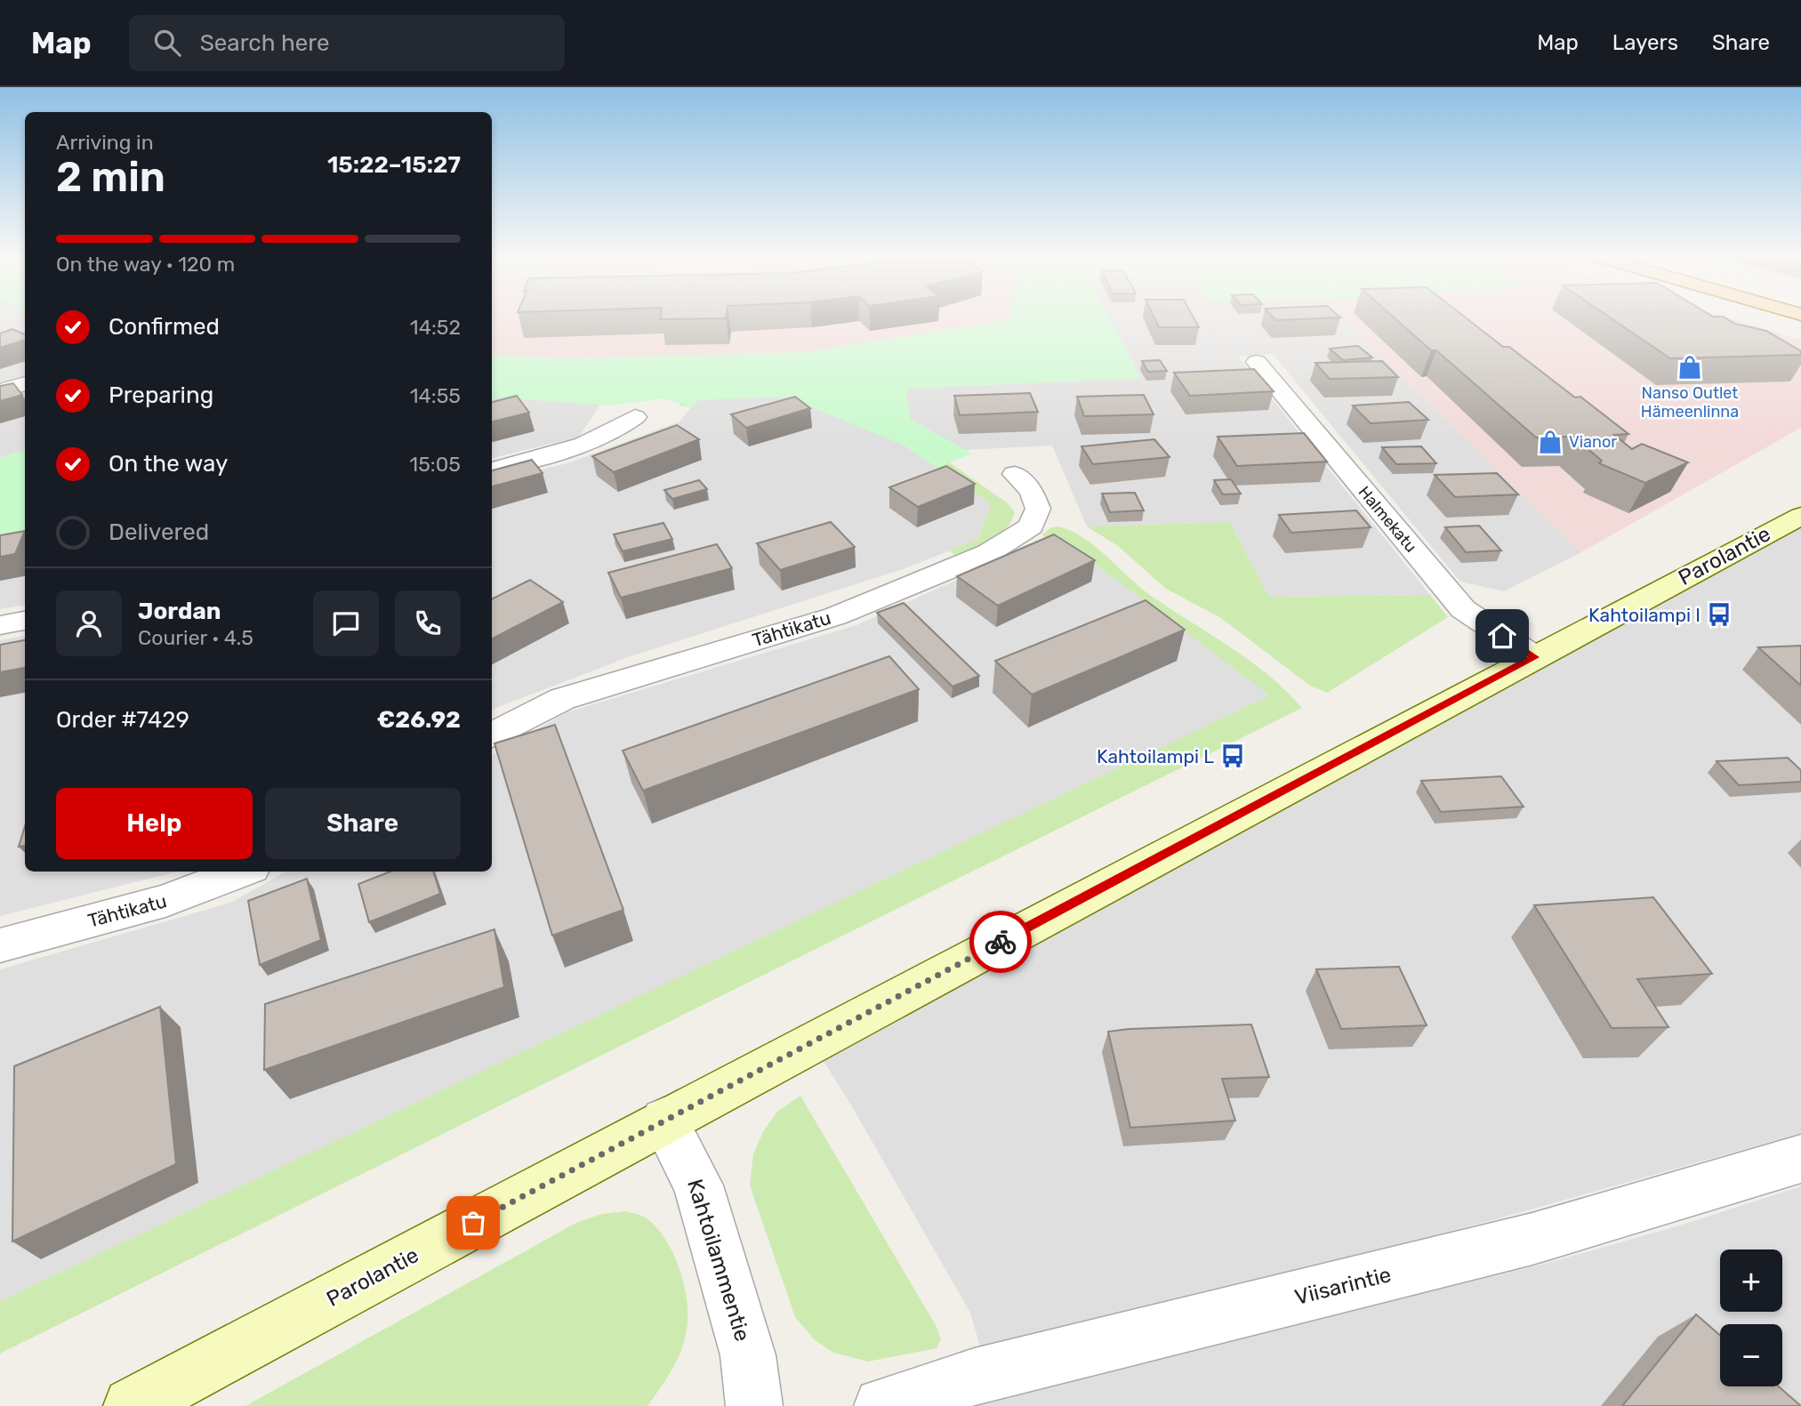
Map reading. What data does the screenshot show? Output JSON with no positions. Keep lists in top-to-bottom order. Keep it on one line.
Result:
{"streets":{"main road":["Parolantie"],"street":["Halmekatu","Tähtikatu","Kahtoilammentie","Viisarintie"]},"crossings":[["Halmekatu","Parolantie"],["Parolantie","Kahtoilammentie"]],"places":{"shop":["Nanso Outlet Hämeenlinna","Vianor"],"bus stop":["Kahtoilampi I","Kahtoilampi L"]},"page":{"header":"Map","search":"Search here","nav":["Map","Layers","Share"],"heading":["2 min","Arriving in","15:22–15:27"],"panel":["Jordan","Courier · 4.5","Order #7429","€26.92"],"bar":"On the way · 120 m","list":[["Confirmed","14:52"],["Preparing","14:55"],["On the way","15:05"],"Delivered"],"buttons":["Help","Share"],"map_buttons":["+","−"]}}
